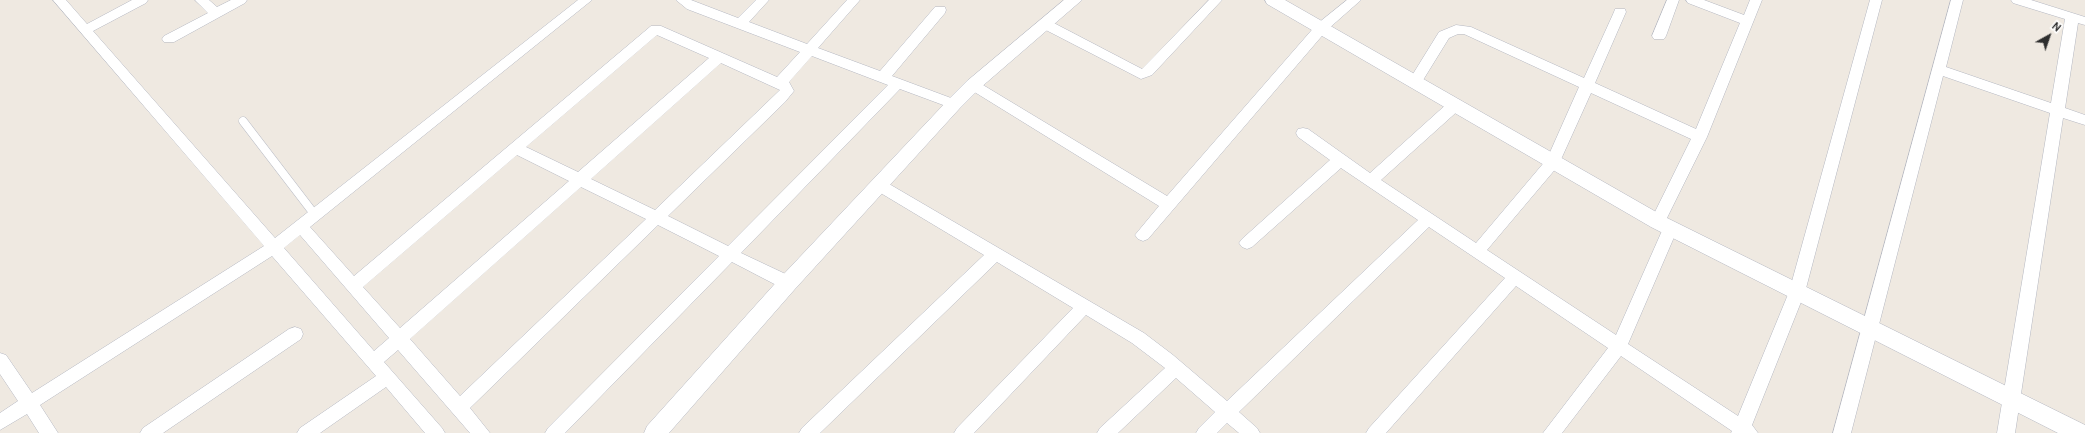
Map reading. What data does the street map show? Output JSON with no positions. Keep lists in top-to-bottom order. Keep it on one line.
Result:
{"north":"top right"}
